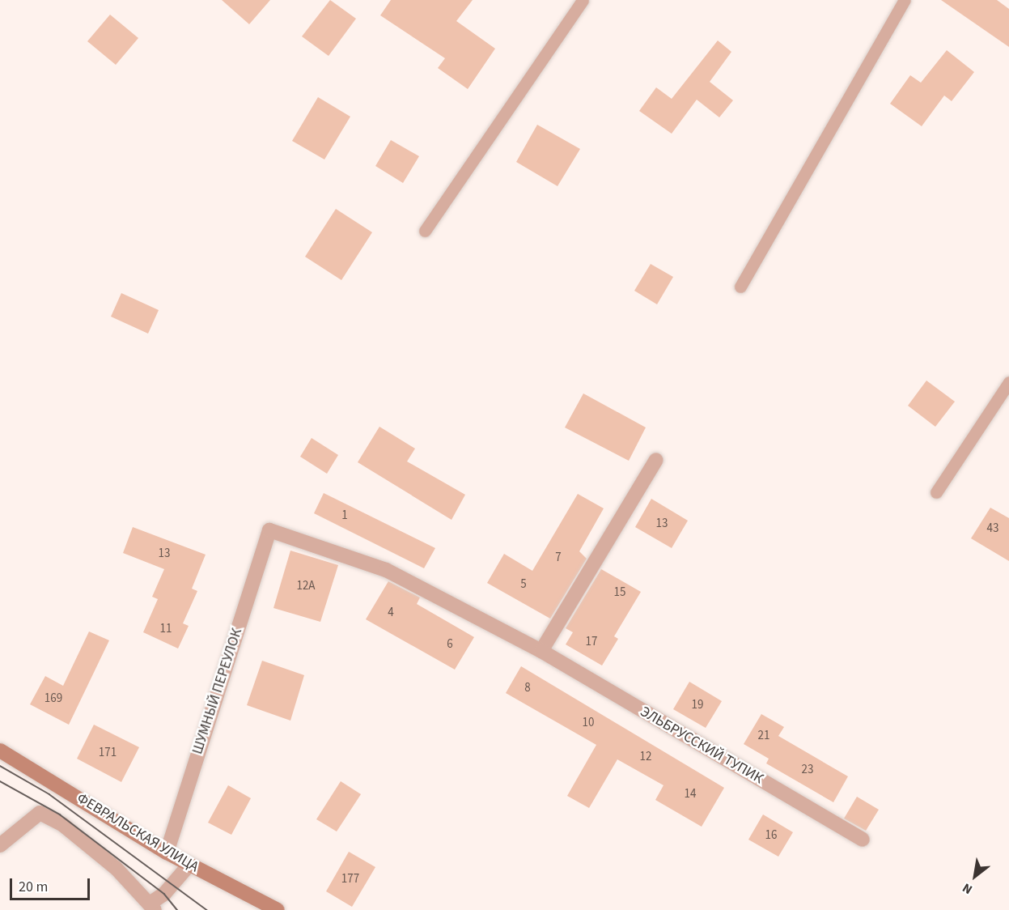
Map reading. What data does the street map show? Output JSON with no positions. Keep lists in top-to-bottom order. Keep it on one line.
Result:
{"streets":{"street":["ШУМНЫЙ ПЕРЕУЛОК","ЭЛЬБРУССКИЙ ТУПИК","ФЕВРАЛЬСКАЯ УЛИЦА"]},"crossings":[["ШУМНЫЙ ПЕРЕУЛОК","ЭЛЬБРУССКИЙ ТУПИК"],["ШУМНЫЙ ПЕРЕУЛОК","ФЕВРАЛЬСКАЯ УЛИЦА"]],"house_numbers":["1","13","43","13","7","5","12А","15","4","11","17","6","8","169","19","10","21","171","12","23","14","16","177"],"scale_bar":"20 m","north":"bottom left"}
